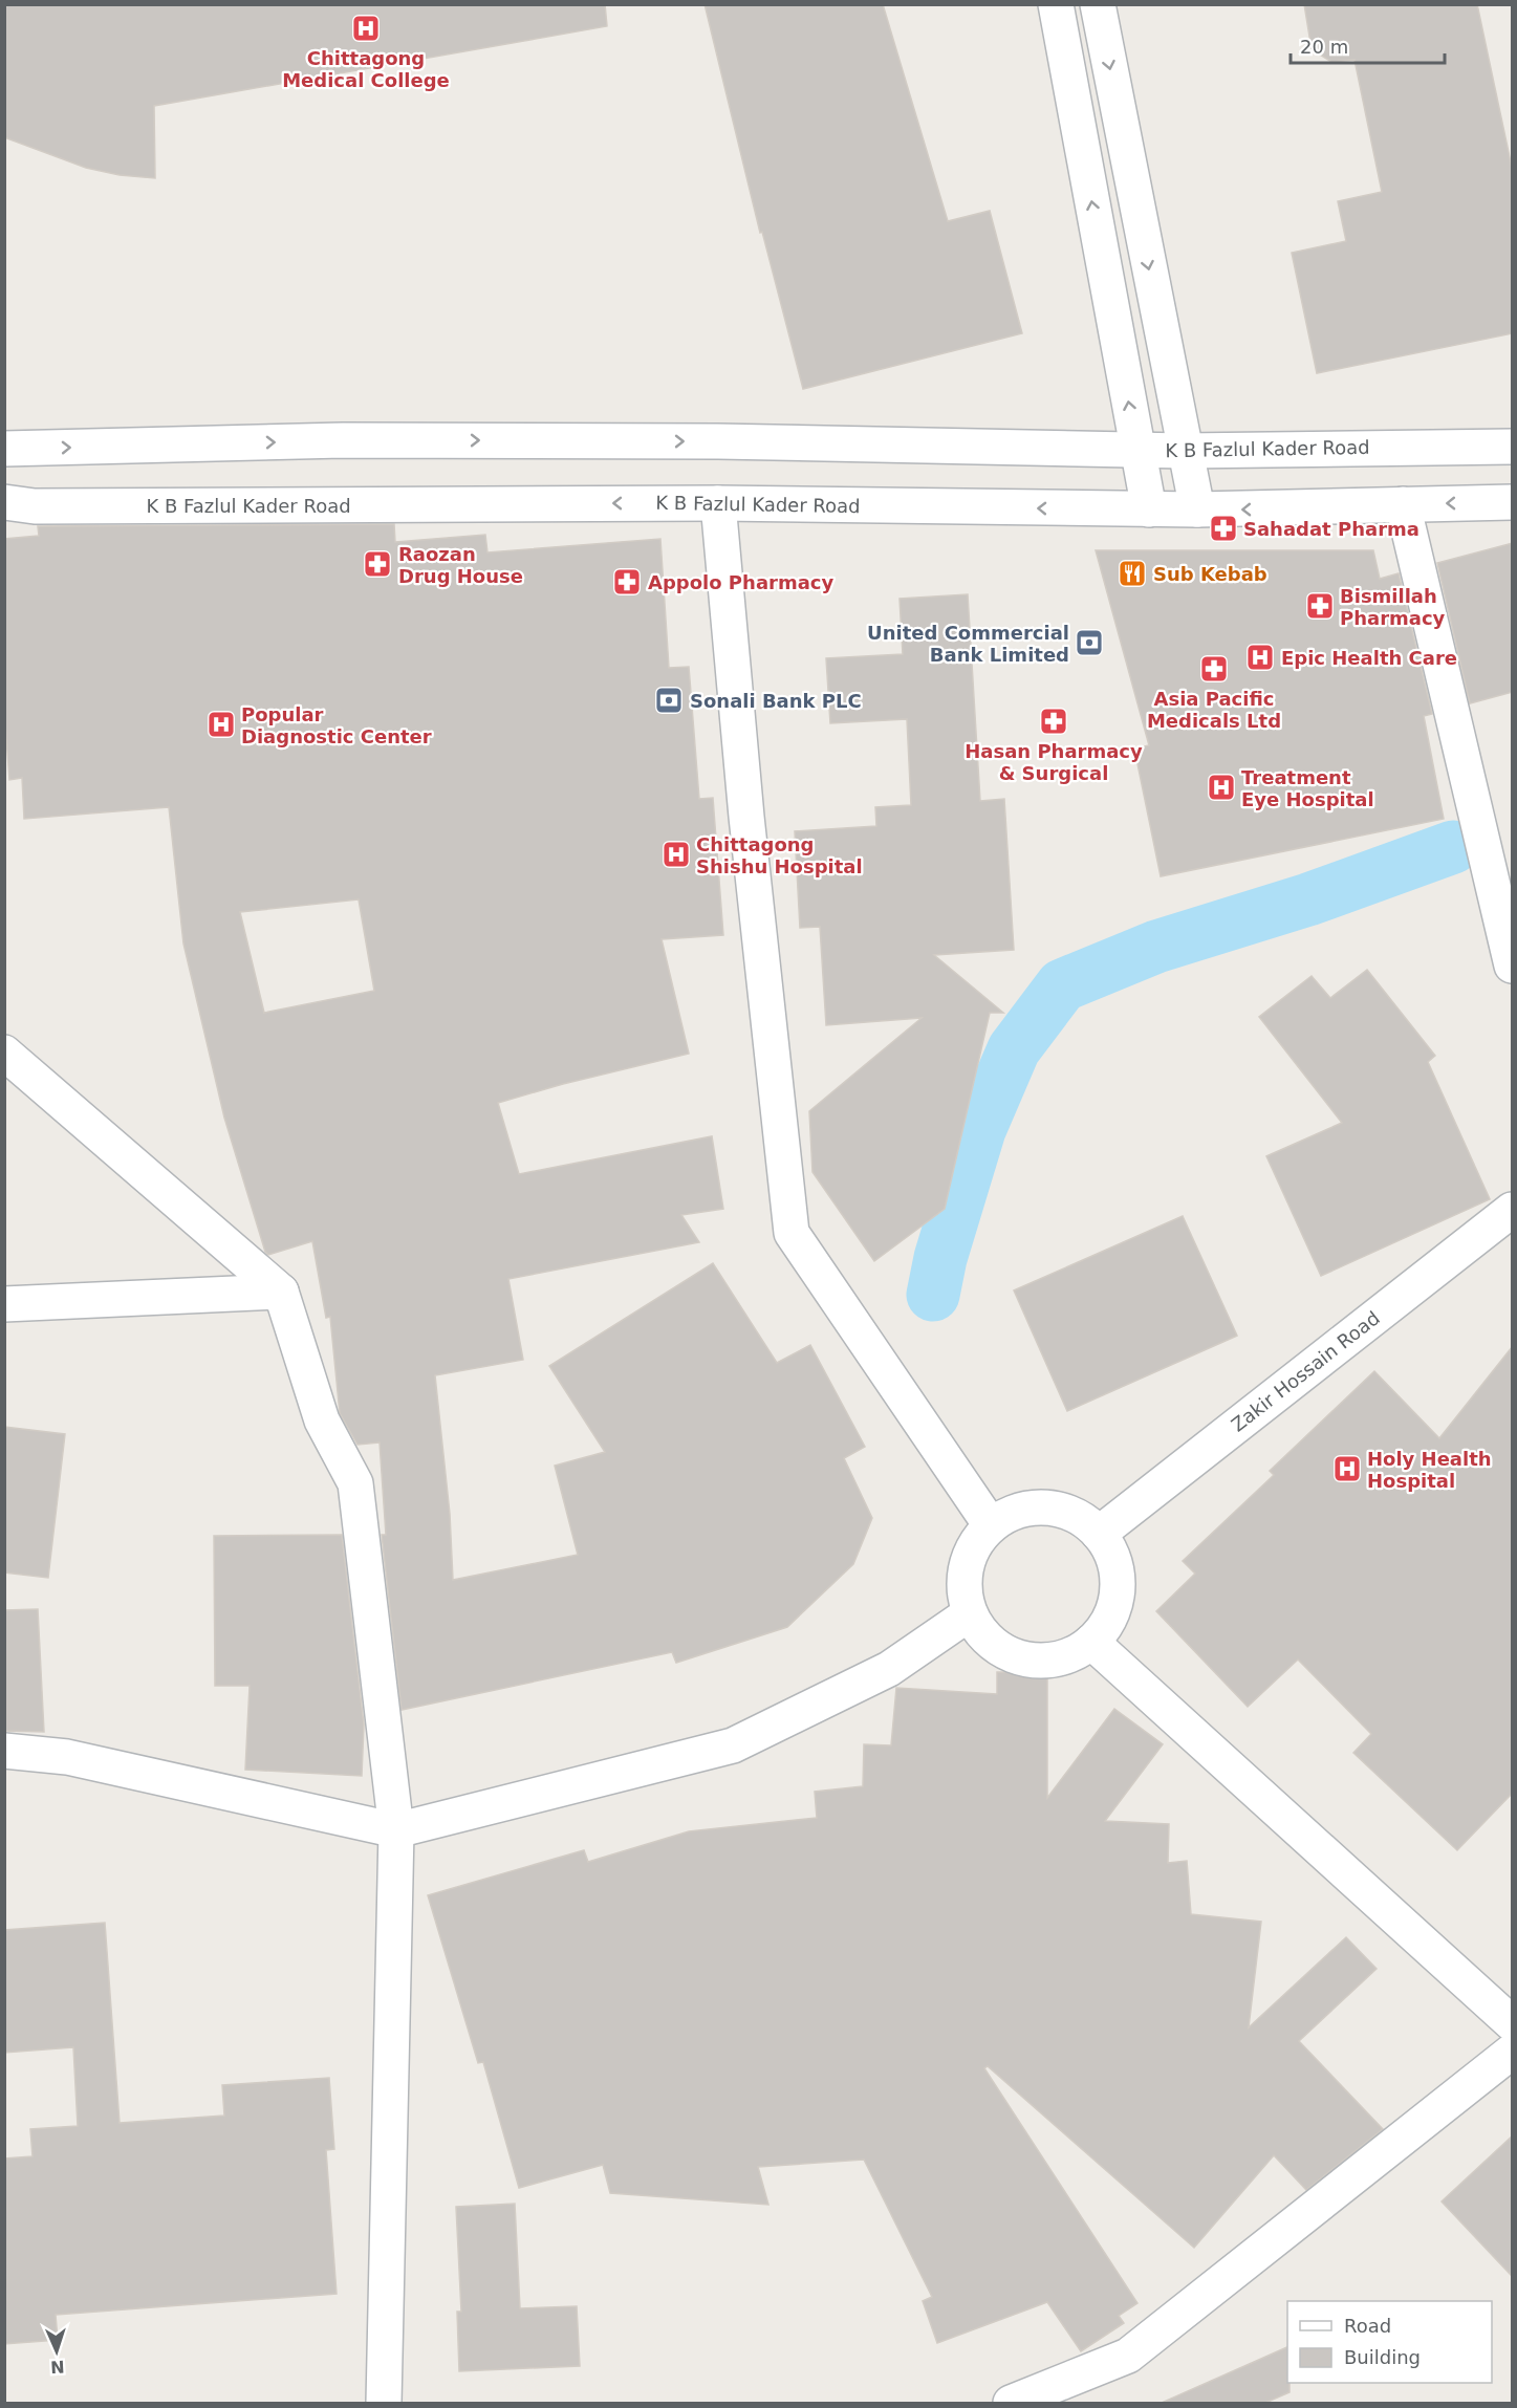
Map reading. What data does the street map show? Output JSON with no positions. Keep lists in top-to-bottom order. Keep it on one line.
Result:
{"streets":{"street":["K B Fazlul Kader Road","Zakir Hossain Road"]},"places":{"hospital":["Chittagong Medical College","Epic Health Care","Popular Diagnostic Center","Treatment Eye Hospital","Chittagong Shishu Hospital","Holy Health Hospital"],"pharmacy":["Sahadat Pharma","Raozan Drug House","Appolo Pharmacy","Bismillah Pharmacy","Asia Pacific Medicals Ltd","Hasan Pharmacy & Surgical"],"restaurant":["Sub Kebab"],"bank":["United Commercial Bank Limited","Sonali Bank PLC"]},"legend":["Road","Building"],"scale_bar":"20 m","north":"bottom"}
